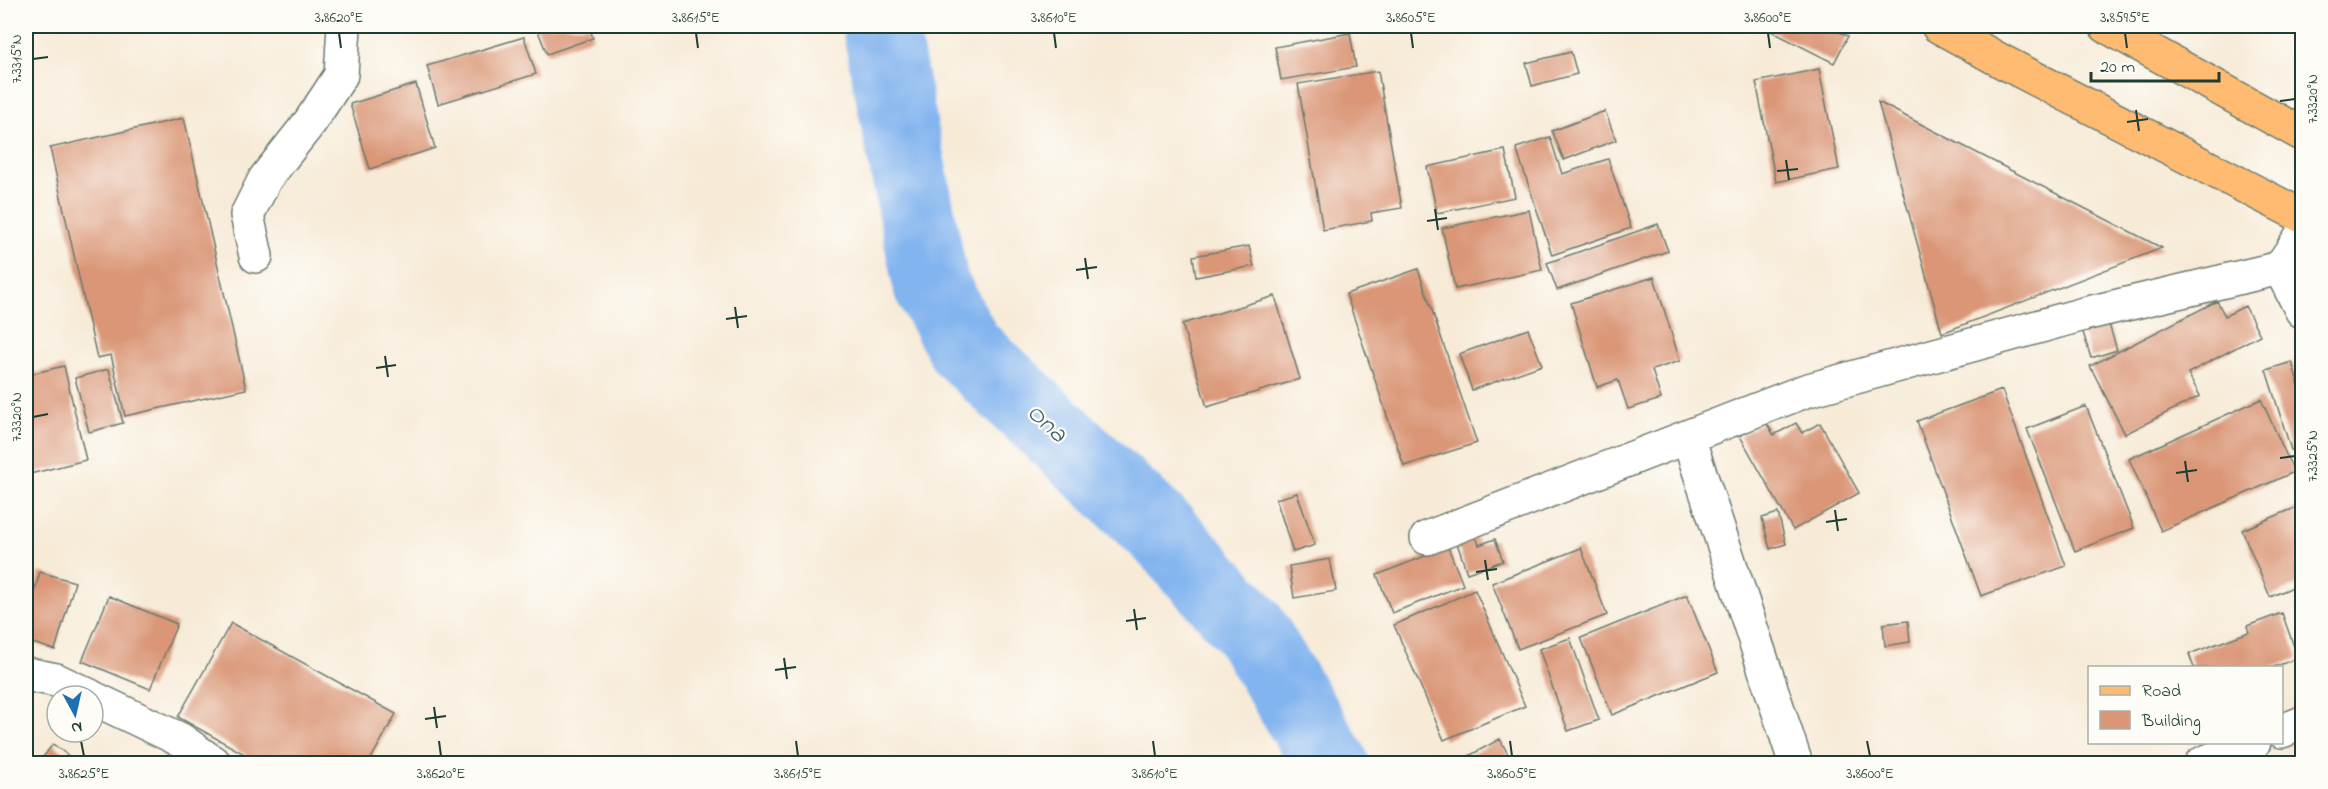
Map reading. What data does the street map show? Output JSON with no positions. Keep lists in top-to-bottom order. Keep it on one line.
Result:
{"water":["Ona"],"legend":["Road","Building"],"scale_bar":"20 m","north":"bottom","coordinates":["3.8620°E","3.8615°E","3.8610°E","3.8605°E","3.8600°E","3.8595°E","7.3315°N","7.3320°N","7.3325°N","3.8625°E"]}
